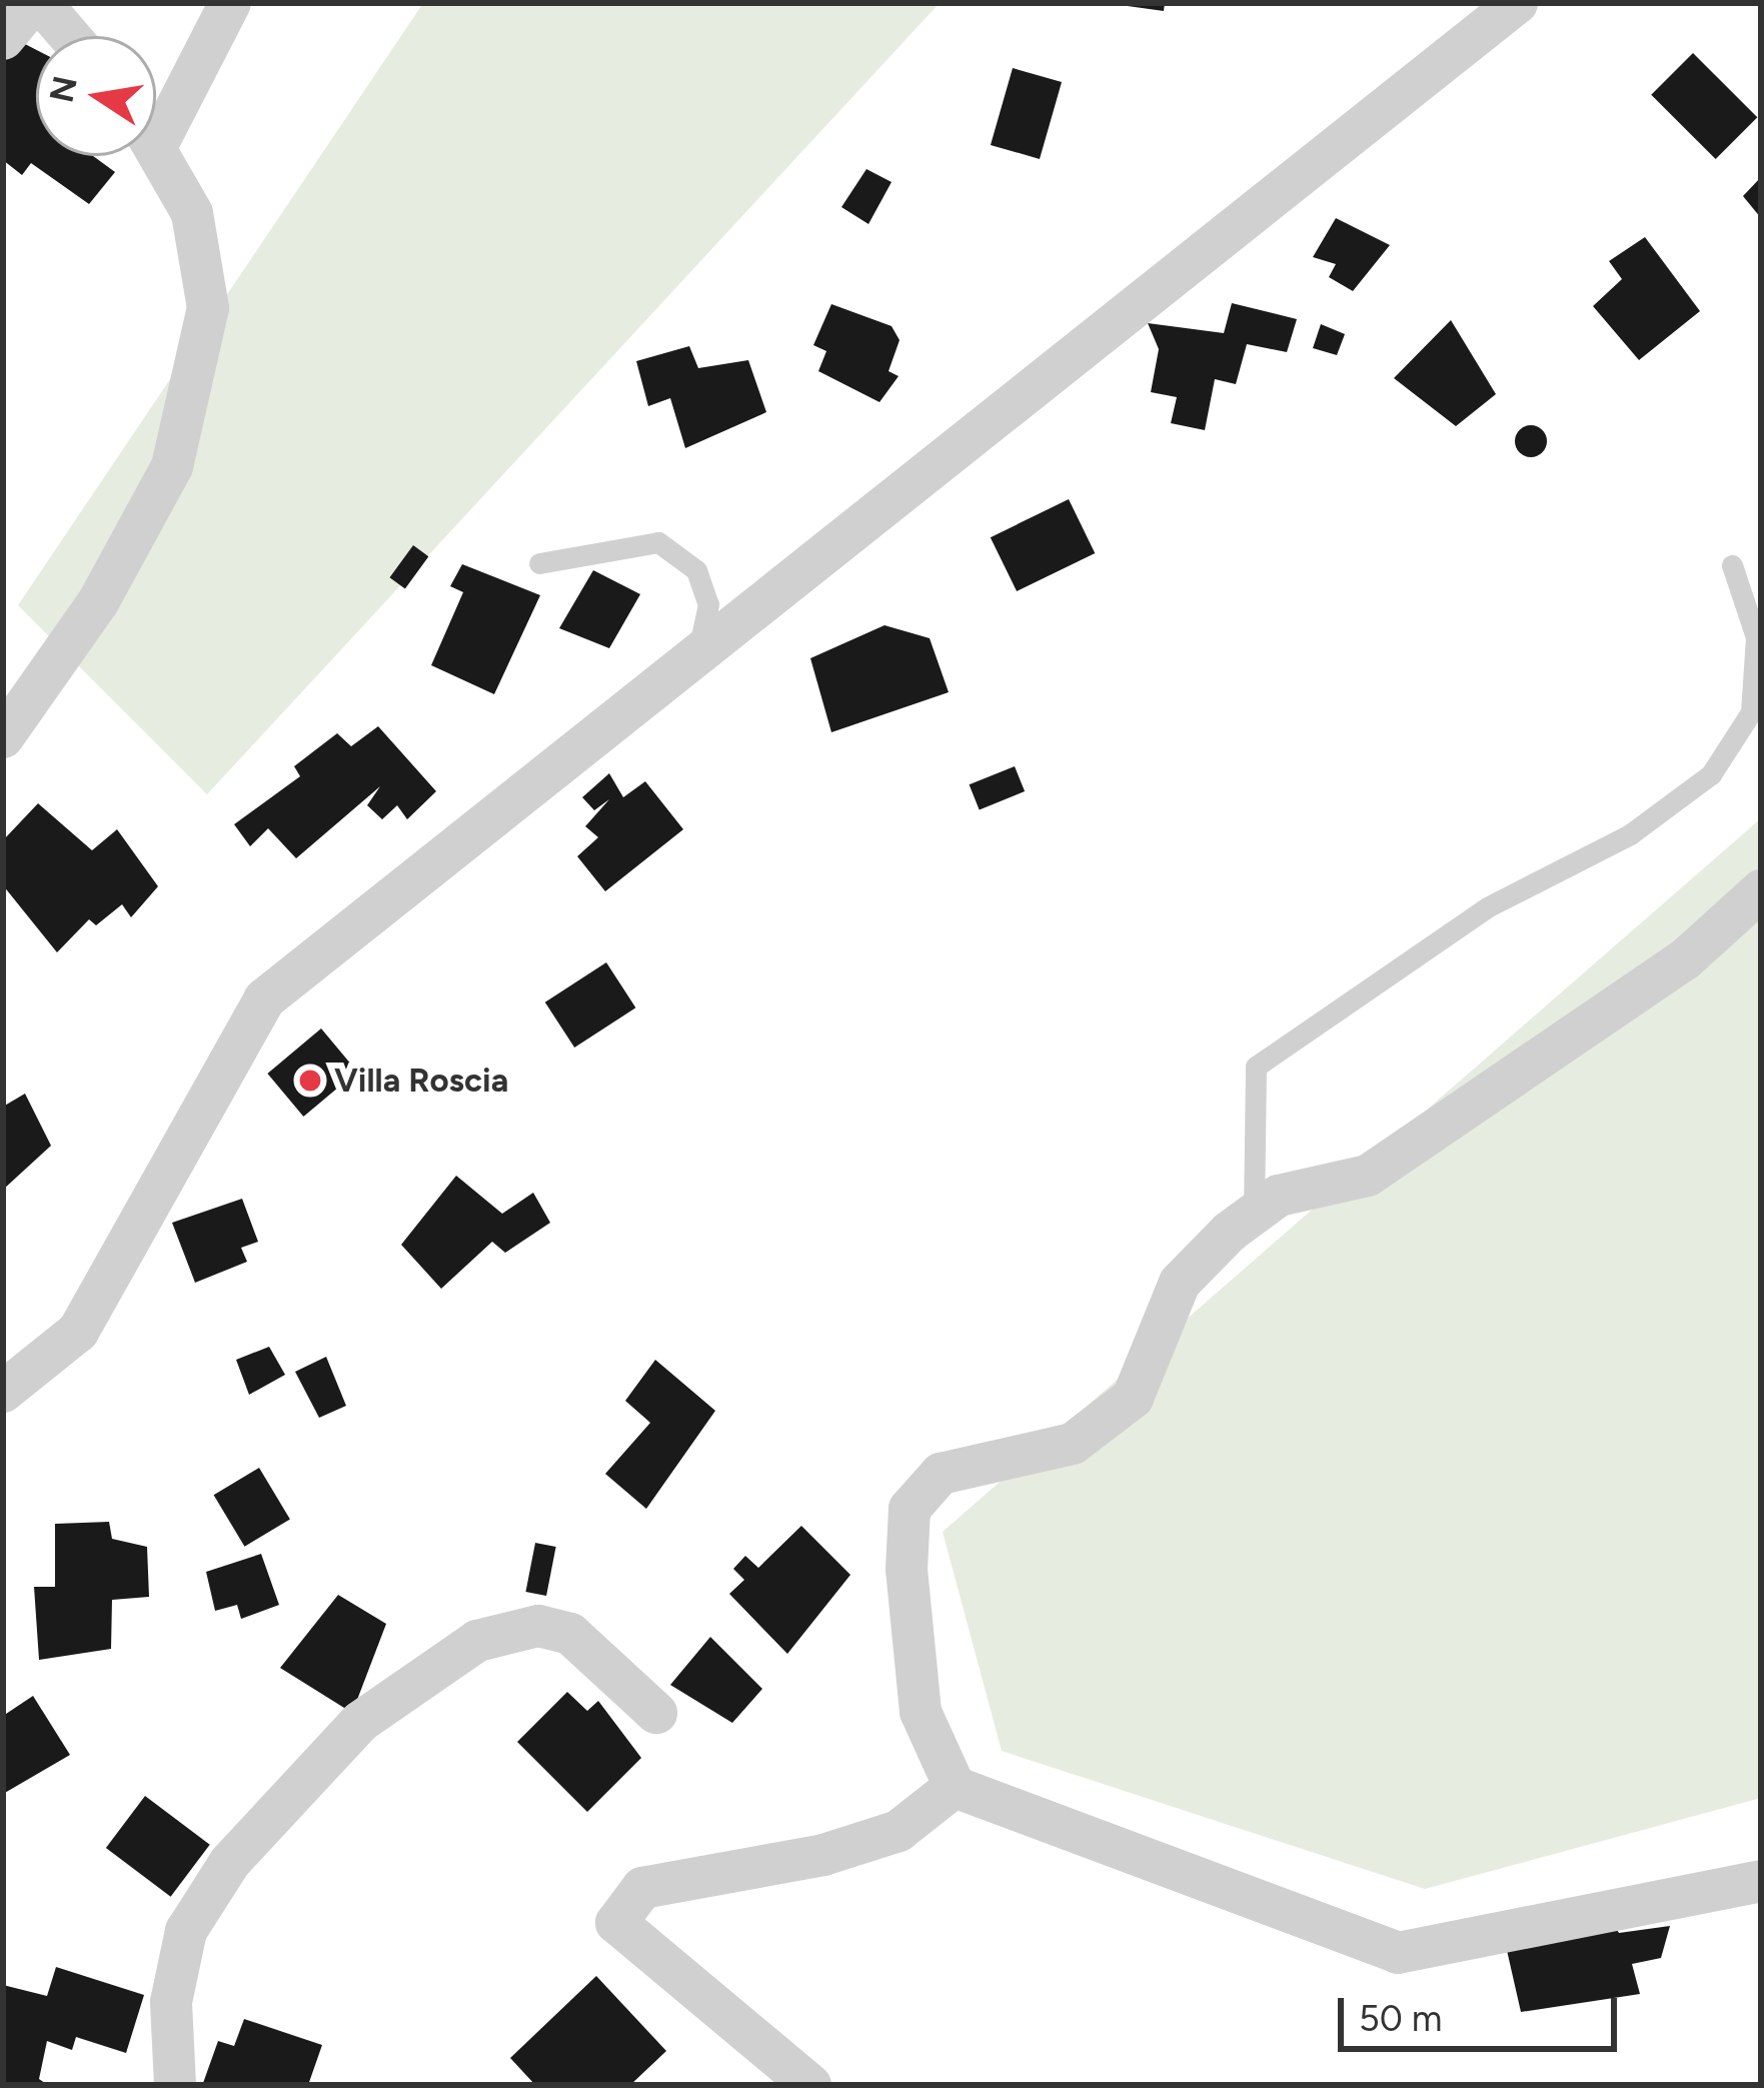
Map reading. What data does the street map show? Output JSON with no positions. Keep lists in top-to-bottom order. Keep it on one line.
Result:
{"places":["Villa Roscia"],"scale_bar":"50 m","north":"left"}
